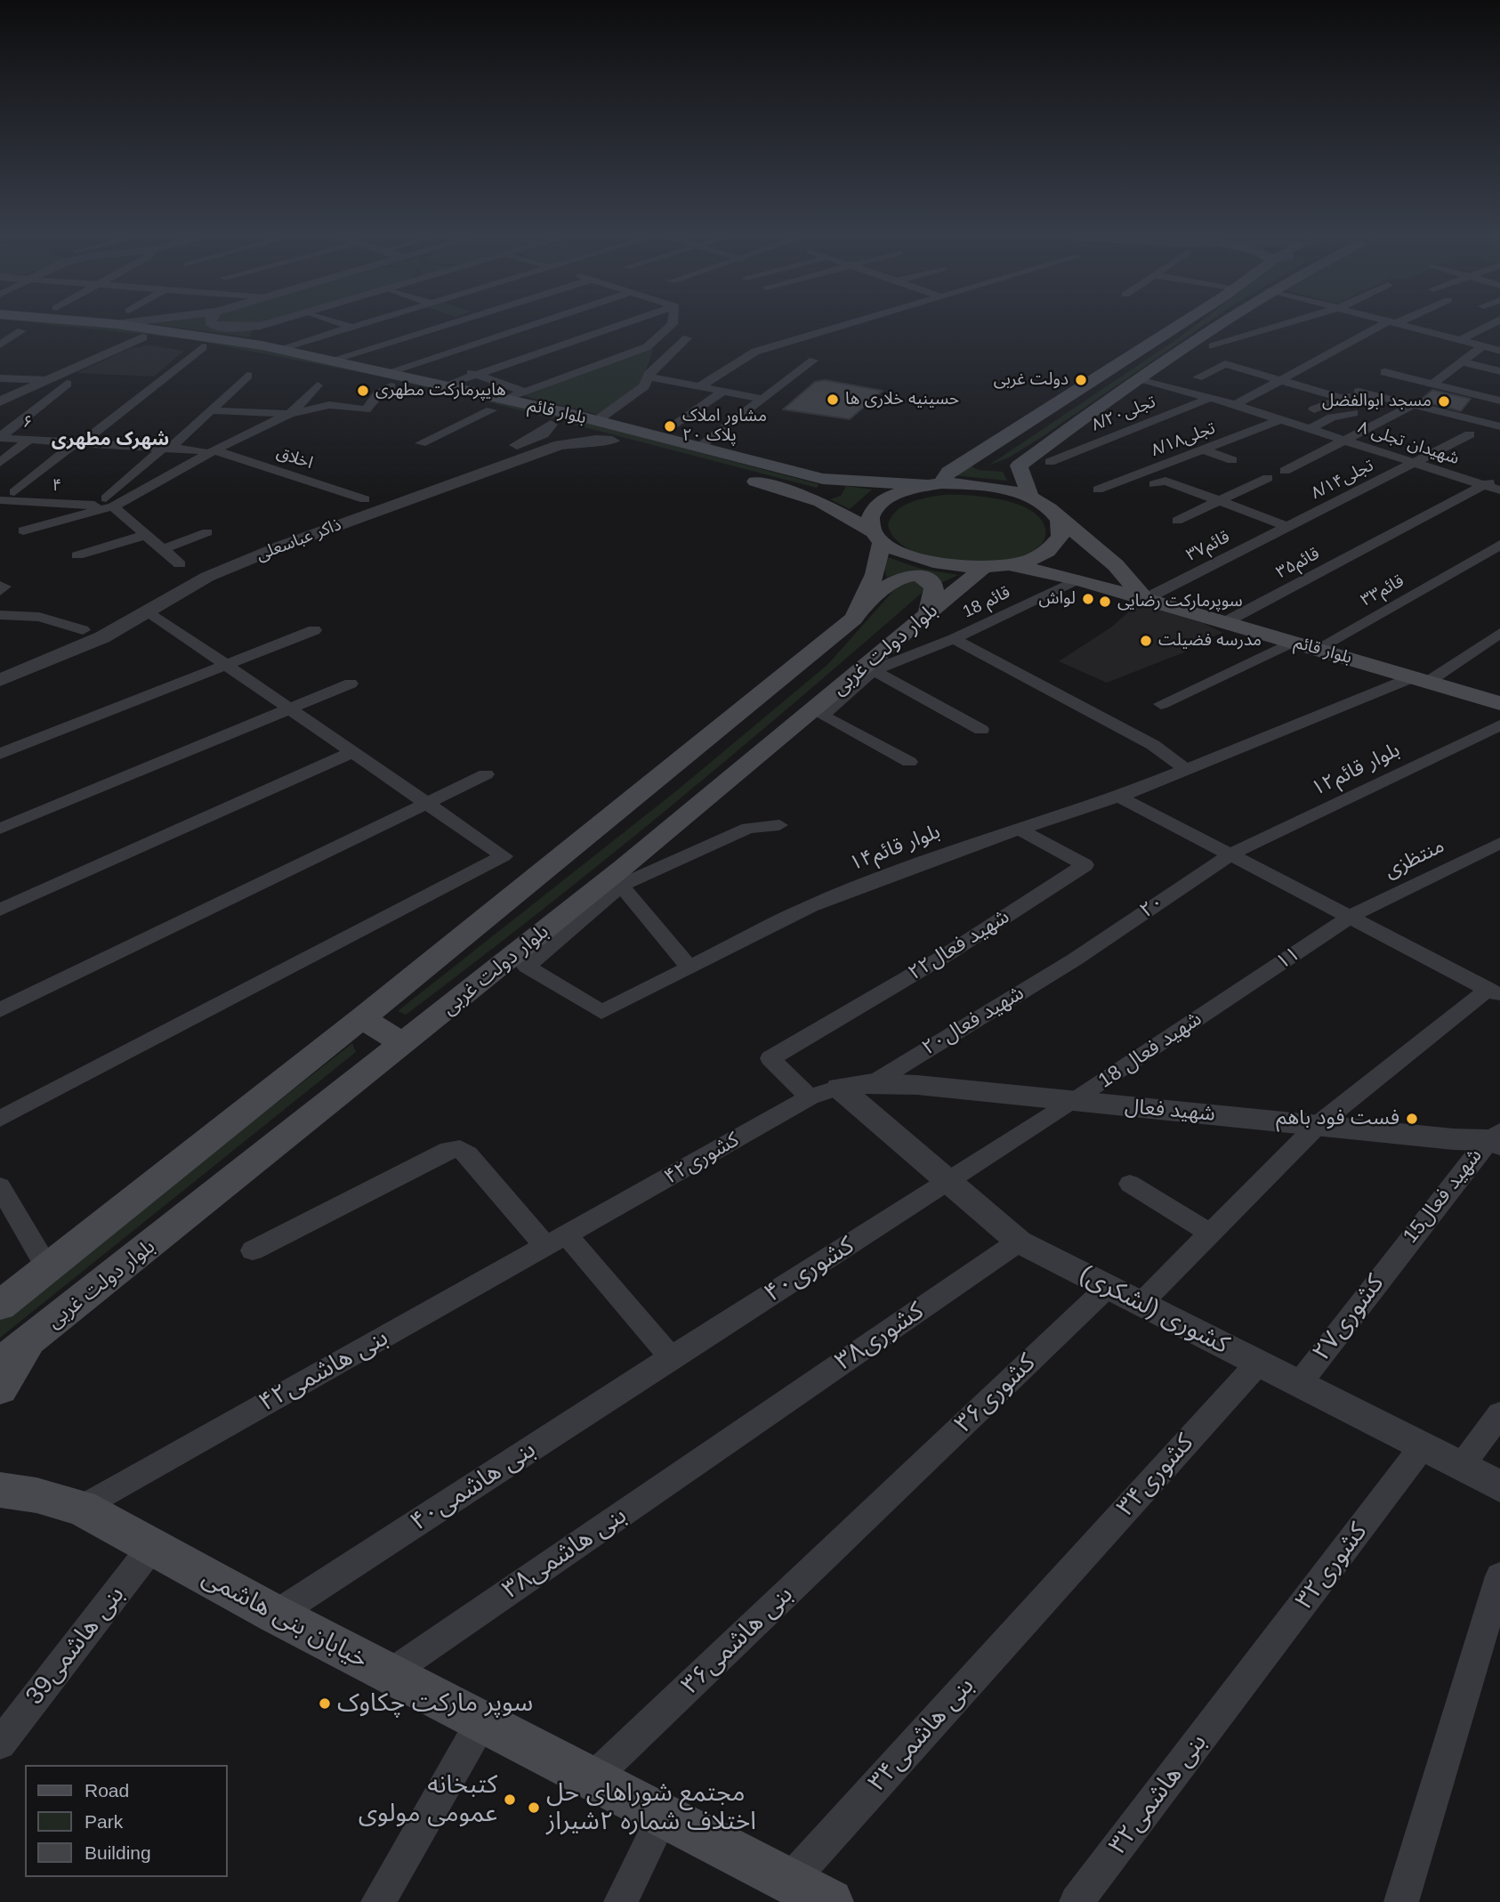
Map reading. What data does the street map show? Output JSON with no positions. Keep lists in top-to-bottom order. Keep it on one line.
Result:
{"streets":{"main road":["بلوار قائم","بلوار دولت غربی","خیابان بنی هاشمی"],"street":["تجلی۸/۲۰","۶","تجلی۸/۱۸","شهیدان تجلی ۸","اخلاق","تجلی۸‌/۱۴","۴","ذاکر عباسعلی","قائم۳۷","قائم۳۵","قائم۳۳","18 قائم","بلوار قائم۱۲","بلوار قائم۱۴","منتظزی","۲۰","شهید فعال۲۲","۱۱","شهید فعال۲۰","18 شهید فعال","شهید فعال","کشوری۴۲","15شهید فعال","کشوری۴۰","کشوری (لشکری)","کشوری۲۷","کشوری۳۸","بنی هاشمی۴۲","کشوری۳۶","کشوری۳۴","بنی هاشمی۴۰","بنی هاشمی۳۸","کشوری۳۲","بنی هاشمی۳۶","بنی هاشمی39","بنی هاشمی۳۴","بنی هاشمی۳۲"]},"crossings":[["بلوار قائم","ذاکر عباسعلی"],["بلوار قائم","قائم۳۷"],["بلوار قائم","قائم۳۵"],["بلوار قائم","قائم۳۳"],["بلوار قائم","18 قائم"],["بلوار قائم","بلوار دولت غربی"],["بلوار قائم","بلوار قائم۱۴"],["تجلی۸/۲۰","شهیدان تجلی ۸"],["۶","اخلاق"],["تجلی۸/۱۸","شهیدان تجلی ۸"],["شهیدان تجلی ۸","تجلی۸‌/۱۴"],["شهیدان تجلی ۸","قائم۳۵"],["اخلاق","ذاکر عباسعلی"],["تجلی۸‌/۱۴","قائم۳۷"],["بلوار قائم۱۲","۲۰"],["بلوار قائم۱۴","شهید فعال۲۲"],["منتظزی","۱۱"],["۲۰","شهید فعال۲۰"],["شهید فعال۲۲","شهید فعال"],["شهید فعال۲۲","کشوری۴۲"],["شهید فعال۲۲","کشوری (لشکری)"],["۱۱","18 شهید فعال"],["شهید فعال۲۰","شهید فعال"],["18 شهید فعال","شهید فعال"],["18 شهید فعال","کشوری۴۰"],["شهید فعال","کشوری۴۲"],["شهید فعال","15شهید فعال"],["شهید فعال","کشوری (لشکری)"],["کشوری۴۲","کشوری (لشکری)"],["کشوری۴۲","بنی هاشمی۴۲"],["15شهید فعال","کشوری۲۷"],["کشوری۴۰","کشوری (لشکری)"],["کشوری۴۰","بنی هاشمی۴۰"],["کشوری (لشکری)","کشوری۲۷"],["کشوری (لشکری)","کشوری۳۸"],["کشوری (لشکری)","کشوری۳۶"],["کشوری (لشکری)","کشوری۳۴"],["کشوری (لشکری)","کشوری۳۲"],["کشوری۳۸","بنی هاشمی۳۸"],["بنی هاشمی۴۲","خیابان بنی هاشمی"],["کشوری۳۶","بنی هاشمی۳۶"],["کشوری۳۴","بنی هاشمی۳۴"],["بنی هاشمی۴۰","خیابان بنی هاشمی"],["بنی هاشمی۳۸","خیابان بنی هاشمی"],["کشوری۳۲","بنی هاشمی۳۲"],["خیابان بنی هاشمی","بنی هاشمی۳۶"],["خیابان بنی هاشمی","بنی هاشمی39"],["خیابان بنی هاشمی","بنی هاشمی۳۴"]],"districts":["شهرک مطهری"],"places":["دولت غربی","هایپرمارکت مطهری","حسینیه خلاری ها","مسجد ابوالفضل","مشاور املاک پلاک ۲۰","لواش","سوپرمارکت رضایی","مدرسه فضیلت","فست فود باهم","سوپر مارکت چکاوک","کتبخانه عمومی مولوی","مجتمع شوراهای حل اختلاف شماره ۲شیراز"],"legend":["Road","Park","Building"]}
